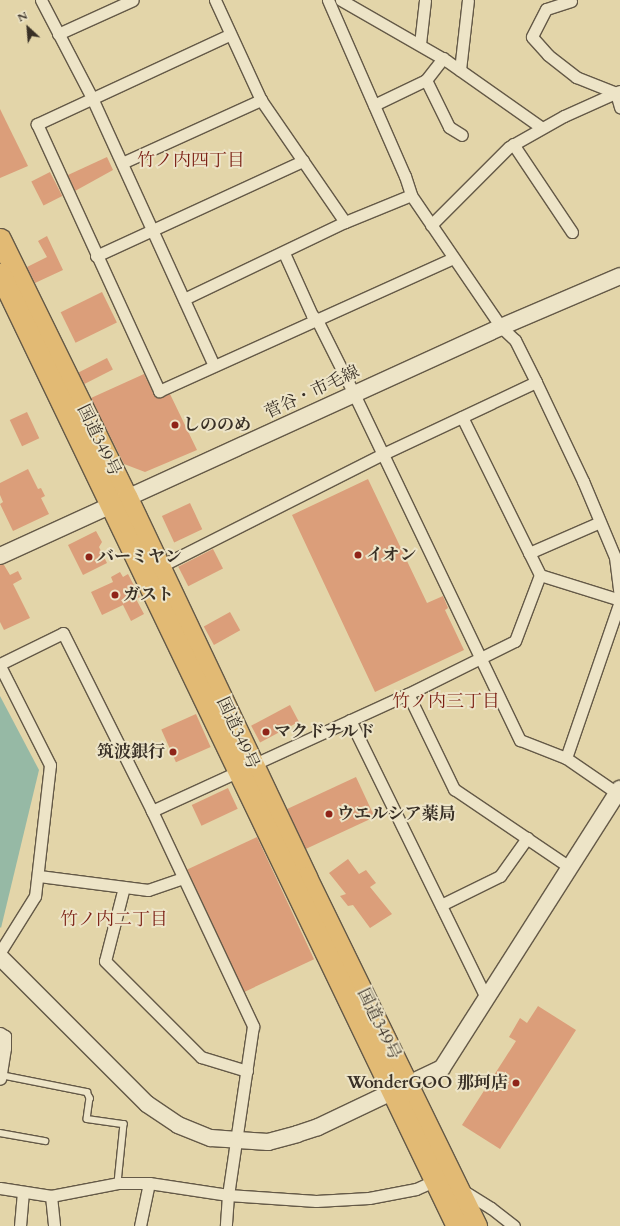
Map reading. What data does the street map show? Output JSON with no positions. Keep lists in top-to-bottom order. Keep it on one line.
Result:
{"streets":{"highway":["国道349号"],"street":["菅谷・市毛線"]},"crossings":[["菅谷・市毛線","国道349号"]],"districts":["竹ノ内四丁目","竹ノ内三丁目","竹ノ内二丁目"],"places":["しののめ","イオン","バーミヤン","ガスト","マクドナルド","筑波銀行","ウエルシア薬局","WonderGOO 那珂店"],"north":"top left"}
